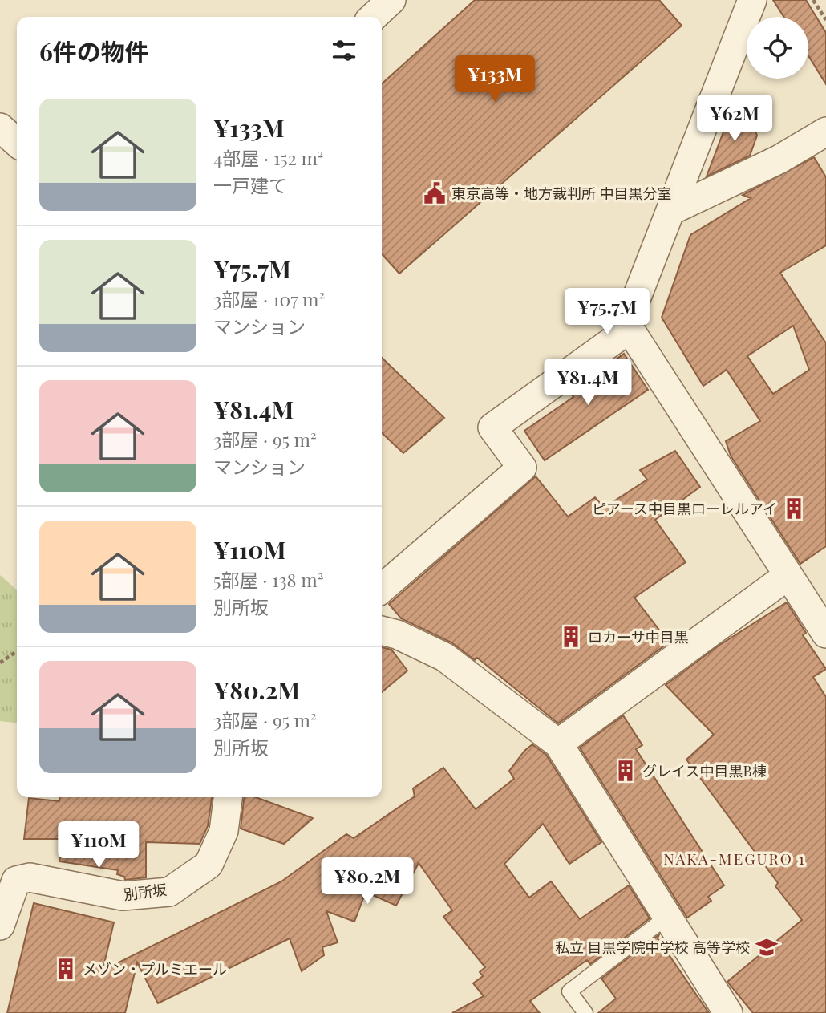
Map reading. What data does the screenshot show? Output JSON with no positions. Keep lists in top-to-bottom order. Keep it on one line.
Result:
{"streets":{"street":["別所坂"]},"districts":["NAKA-MEGURO 1"],"places":{"public building":["東京高等・地方裁判所 中目黒分室"],"building":["ピアース中目黒ローレルアイ","ロカーサ中目黒","グレイス中目黒B棟","メゾン・プルミエール"],"school or university":["私立 目黒学院中学校 高等学校"]},"page":{"heading":"6件の物件","price":["¥133M","¥62M","¥75.7M","¥81.4M","¥110M","¥80.2M"],"list":[{"name":"¥133M","note":"4部屋 · 152 m² · 一戸建て"},{"name":"¥75.7M","note":"3部屋 · 107 m² · マンション"},{"name":"¥81.4M","note":"3部屋 · 95 m² · マンション"},{"name":"¥110M","note":"5部屋 · 138 m² · 別所坂"},{"name":"¥80.2M","note":"3部屋 · 95 m² · 別所坂"}]}}
